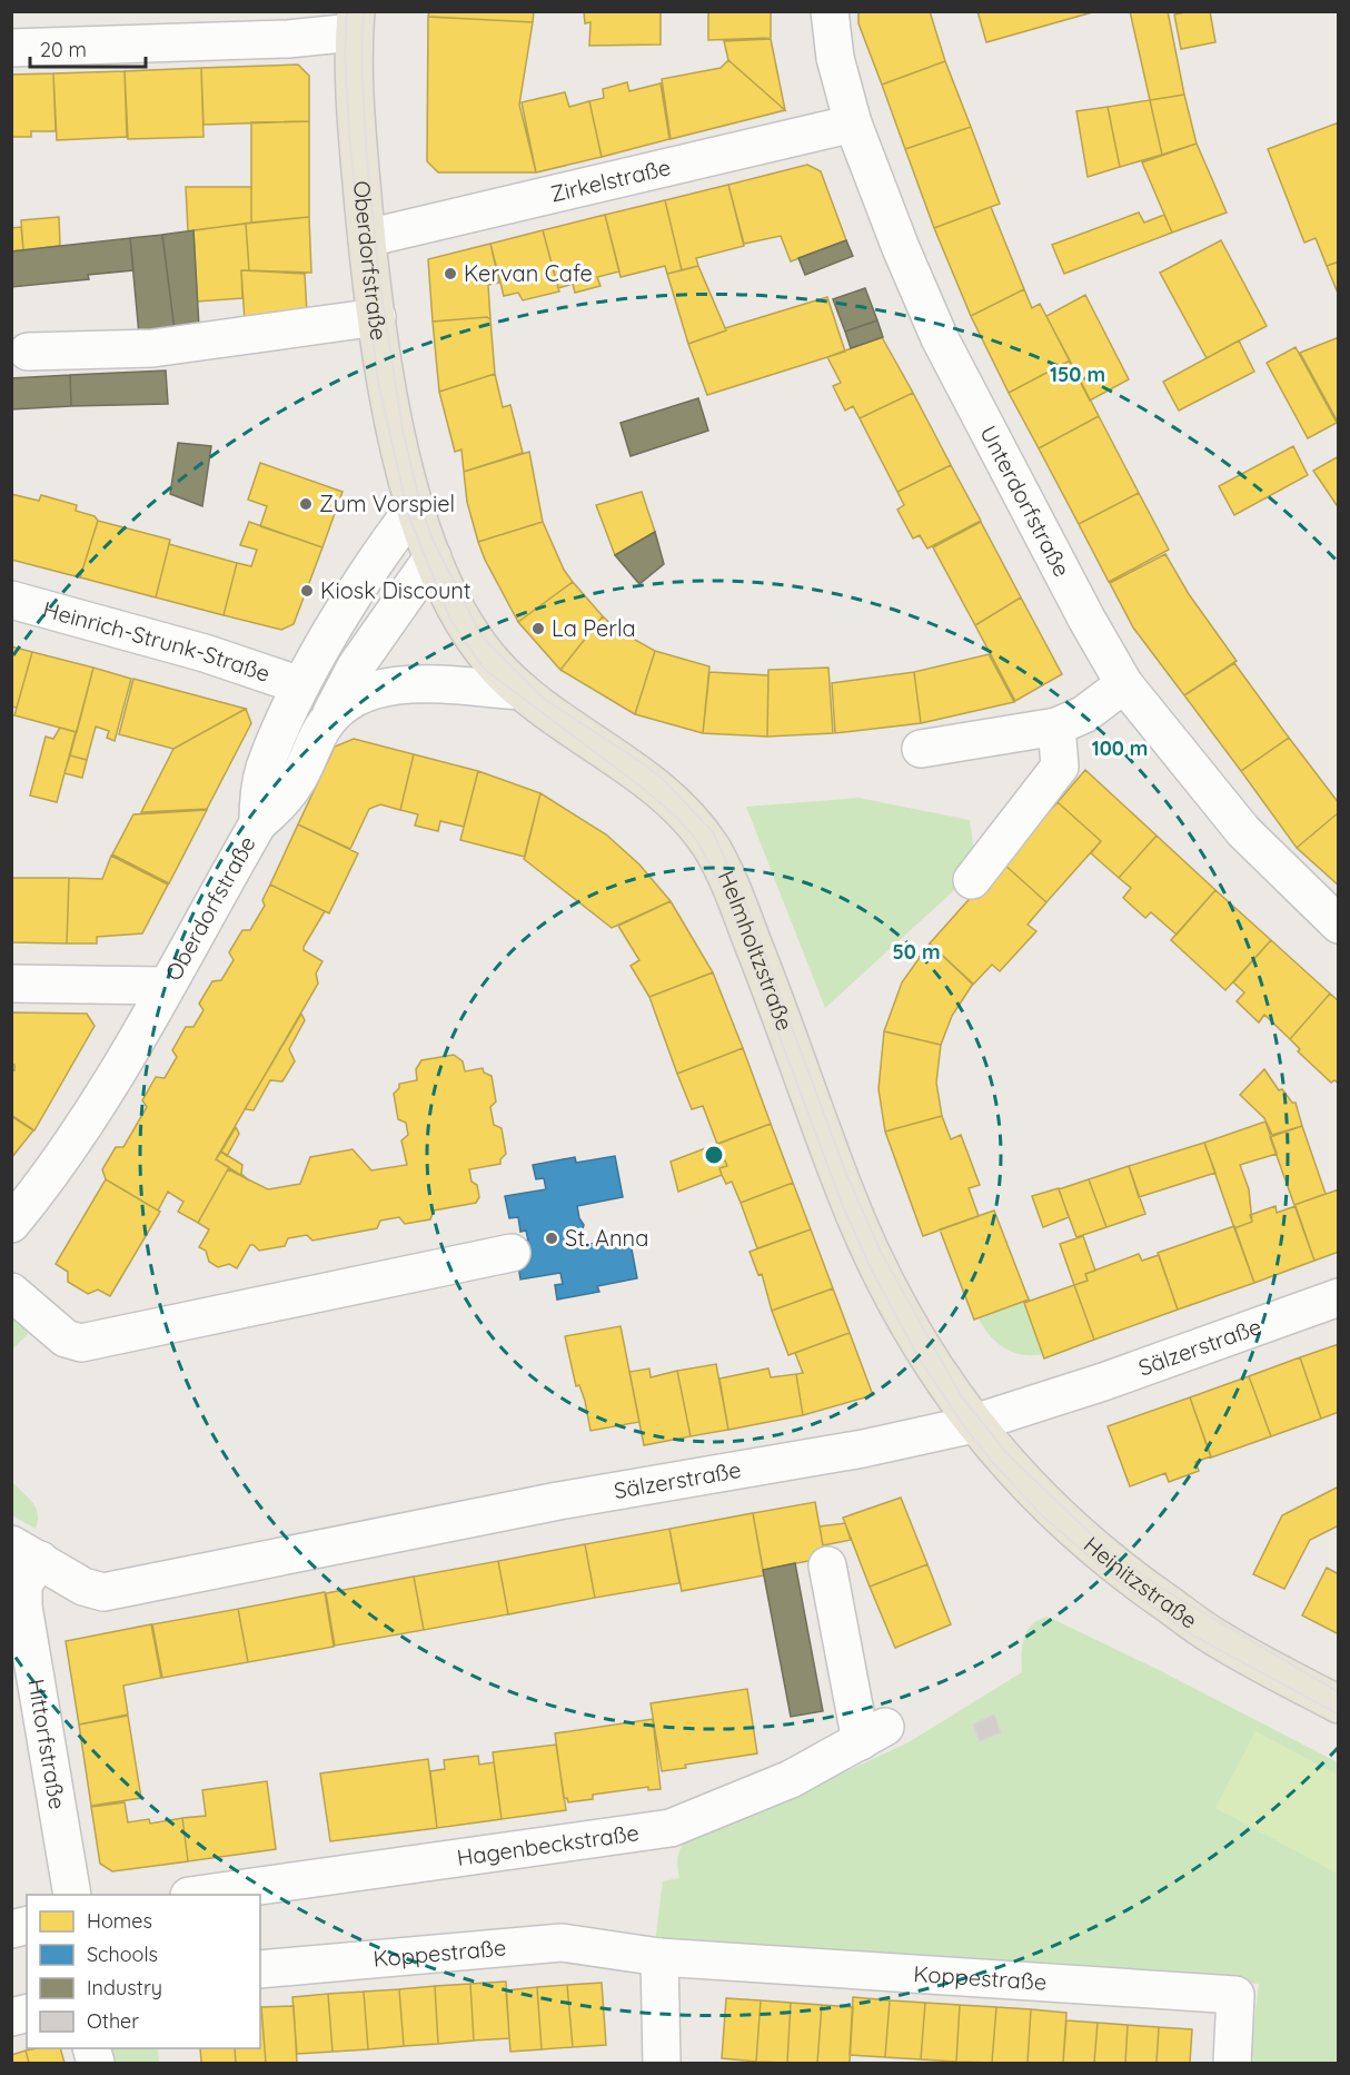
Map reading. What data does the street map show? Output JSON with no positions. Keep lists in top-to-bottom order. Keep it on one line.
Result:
{"streets":{"main road":["Oberdorfstraße","Helmholtzstraße","Heinitzstraße"],"street":["Zirkelstraße","Unterdorfstraße","Heinrich-Strunk-Straße","Sälzerstraße","Hittorfstraße","Hagenbeckstraße","Koppestraße"]},"crossings":[["Zirkelstraße","Oberdorfstraße"],["Zirkelstraße","Unterdorfstraße"],["Oberdorfstraße","Heinrich-Strunk-Straße"],["Oberdorfstraße","Helmholtzstraße"],["Helmholtzstraße","Sälzerstraße"],["Helmholtzstraße","Heinitzstraße"],["Sälzerstraße","Heinitzstraße"],["Sälzerstraße","Hittorfstraße"]],"places":["Kervan Cafe","Zum Vorspiel","Kiosk Discount","La Perla","St. Anna"],"legend":["Homes","Schools","Industry","Other"],"scale_bar":"20 m","rings":["150 m","100 m","50 m"]}
